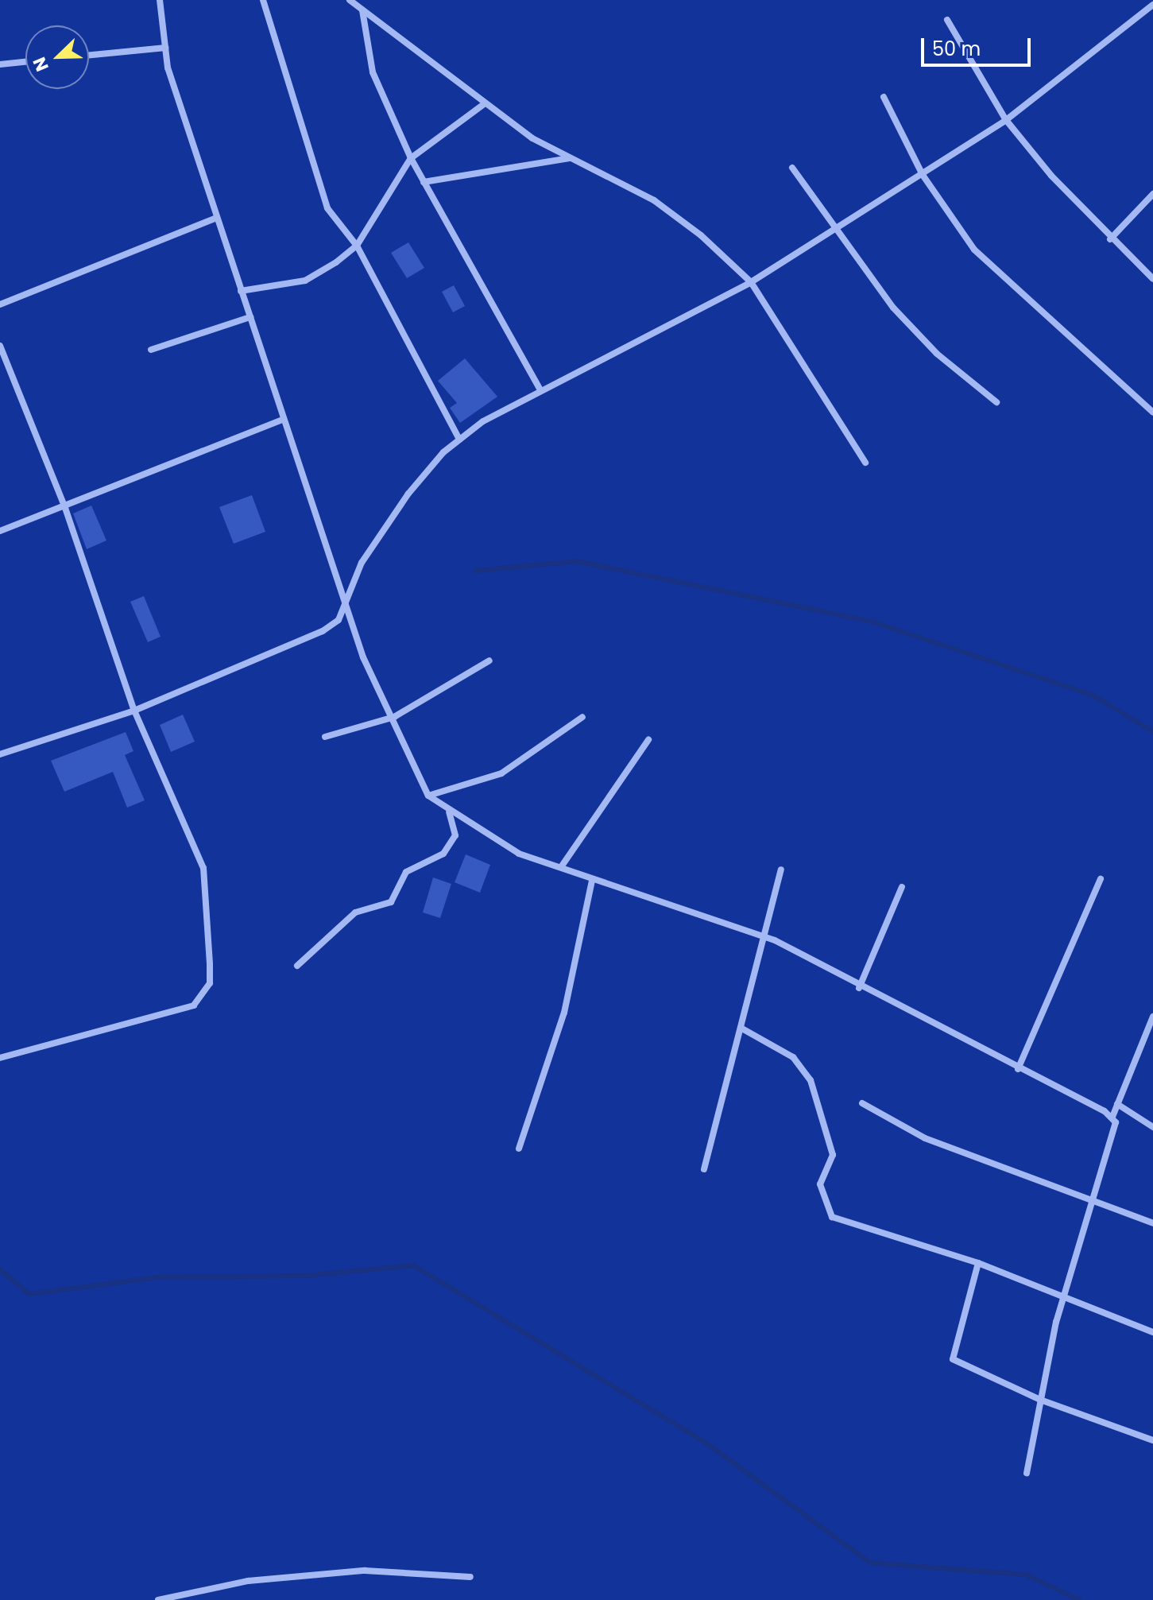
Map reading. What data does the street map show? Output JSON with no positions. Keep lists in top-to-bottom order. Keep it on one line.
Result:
{"scale_bar":"50 m","north":"bottom left"}
